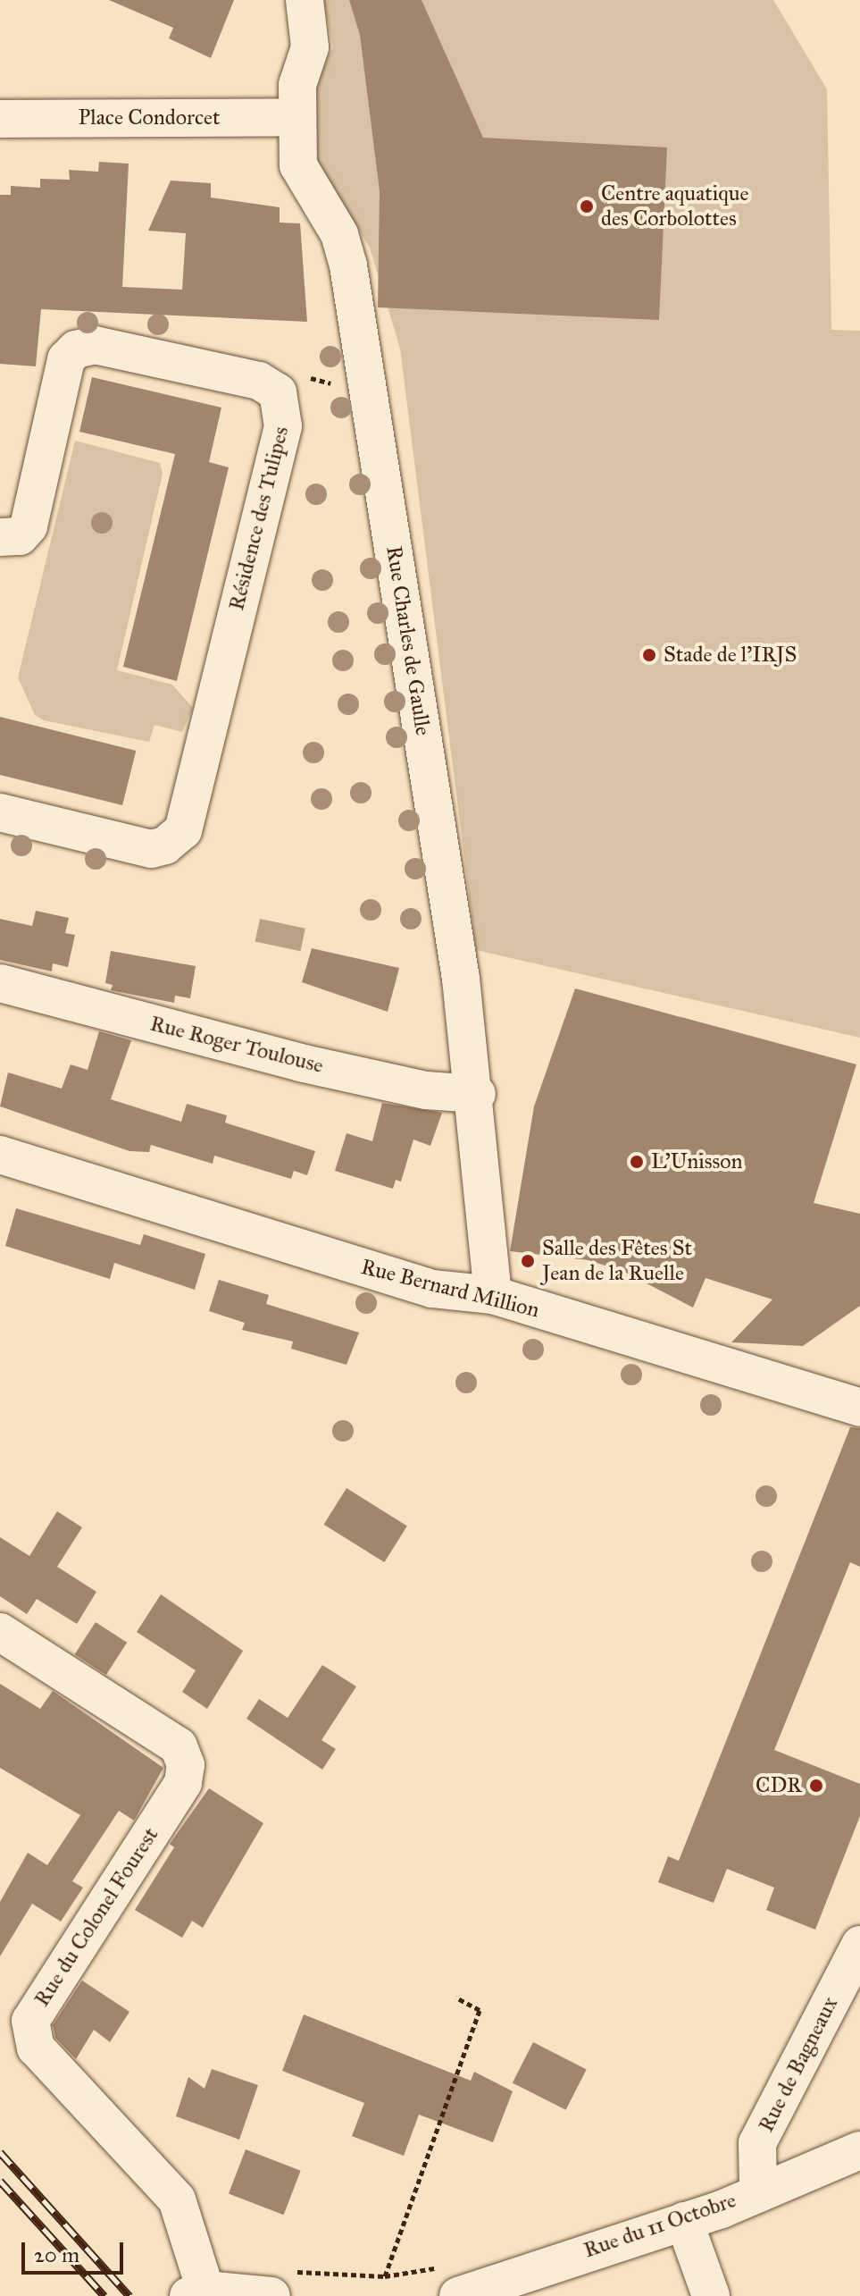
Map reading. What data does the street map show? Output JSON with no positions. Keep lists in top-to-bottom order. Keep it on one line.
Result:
{"streets":{"street":["Place Condorcet","Résidence des Tulipes","Rue Charles de Gaulle","Rue Roger Toulouse","Rue Bernard Million","Rue du Colonel Fourest","Rue de Bagneaux","Rue du 11 Octobre"]},"crossings":[["Place Condorcet","Rue Charles de Gaulle"],["Rue Charles de Gaulle","Rue Roger Toulouse"],["Rue Charles de Gaulle","Rue Bernard Million"],["Rue de Bagneaux","Rue du 11 Octobre"]],"places":["Centre aquatique des Corbolottes","Stade de l'IRJS","L'Unisson","Salle des Fêtes St Jean de la Ruelle","CDR"],"scale_bar":"20 m"}
